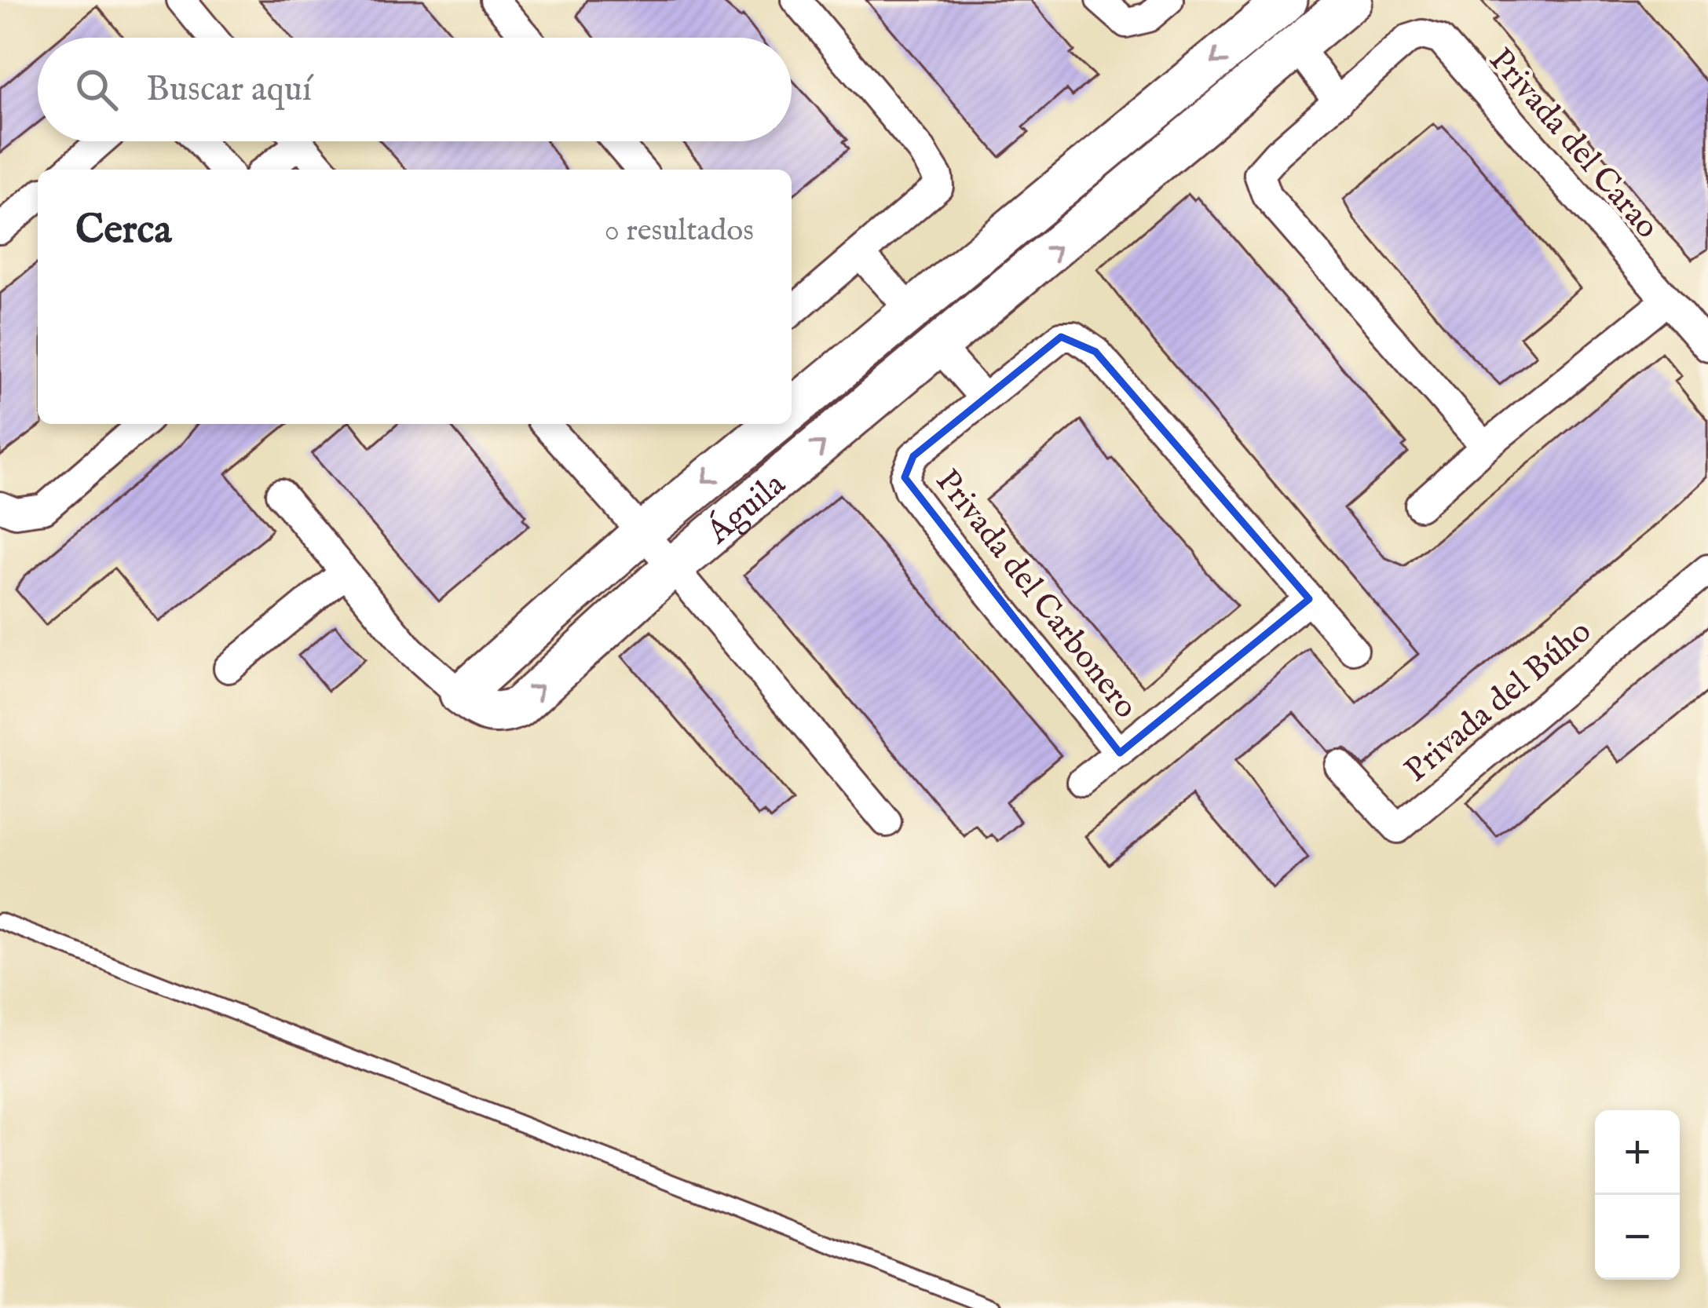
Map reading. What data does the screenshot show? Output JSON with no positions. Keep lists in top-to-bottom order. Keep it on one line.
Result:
{"streets":{"street":["Privada del Carao","Águila","Privada del Carbonero","Privada del Búho"]},"page":{"search":"Buscar aquí","heading":["Cerca","0 resultados"],"map_buttons":["+","−"]}}
